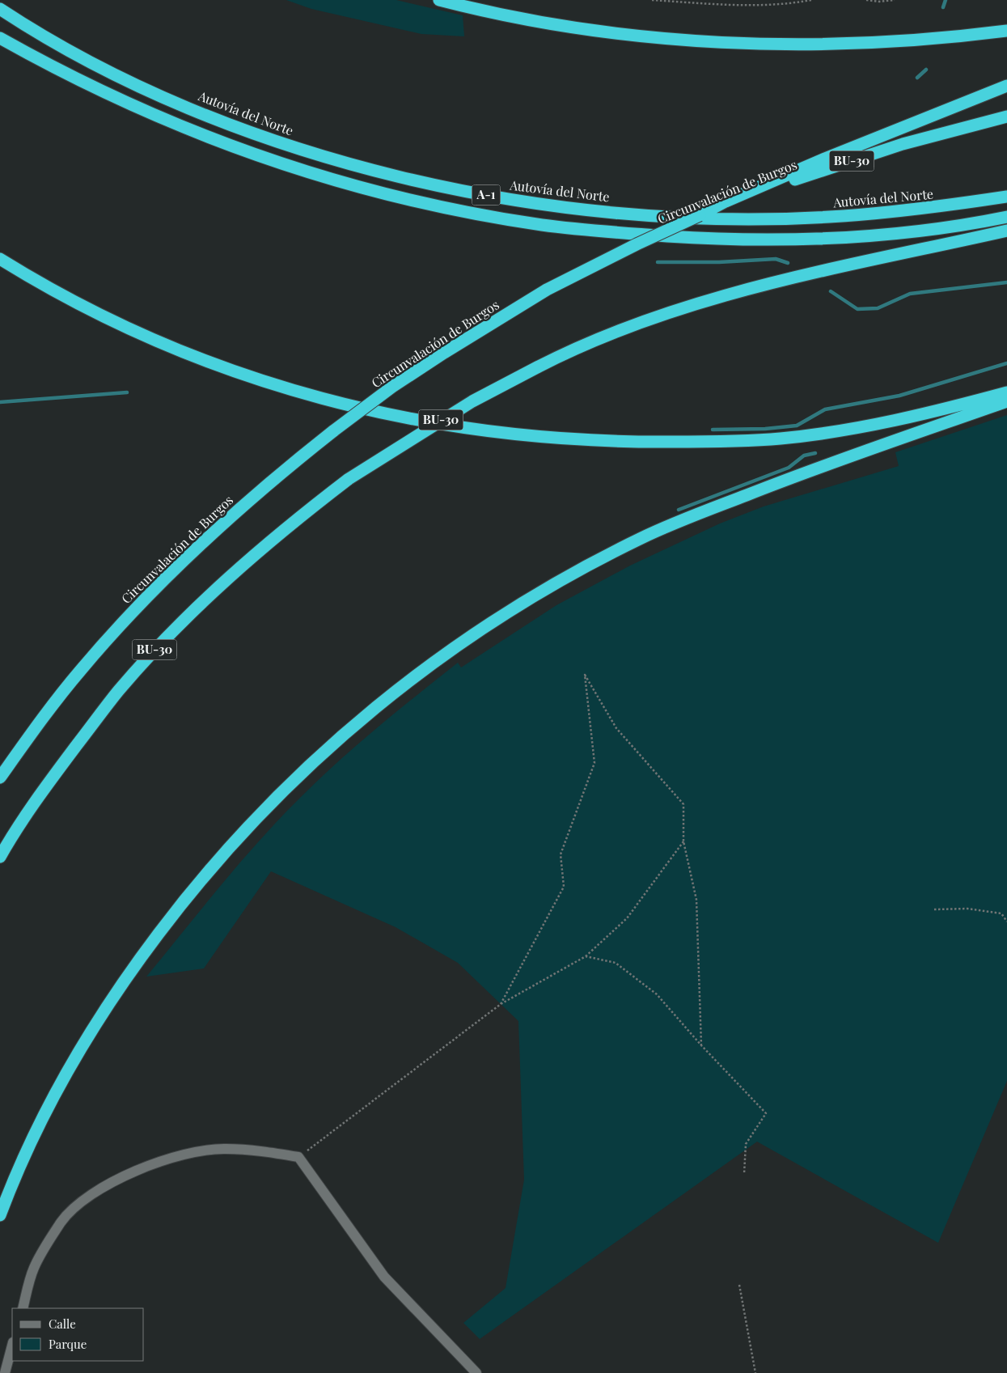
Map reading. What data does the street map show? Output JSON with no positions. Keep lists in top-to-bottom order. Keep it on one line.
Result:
{"streets":{"highway":["Autovía del Norte","BU-30","Circunvalación de Burgos","A-1"]},"legend":["Calle","Parque"]}
